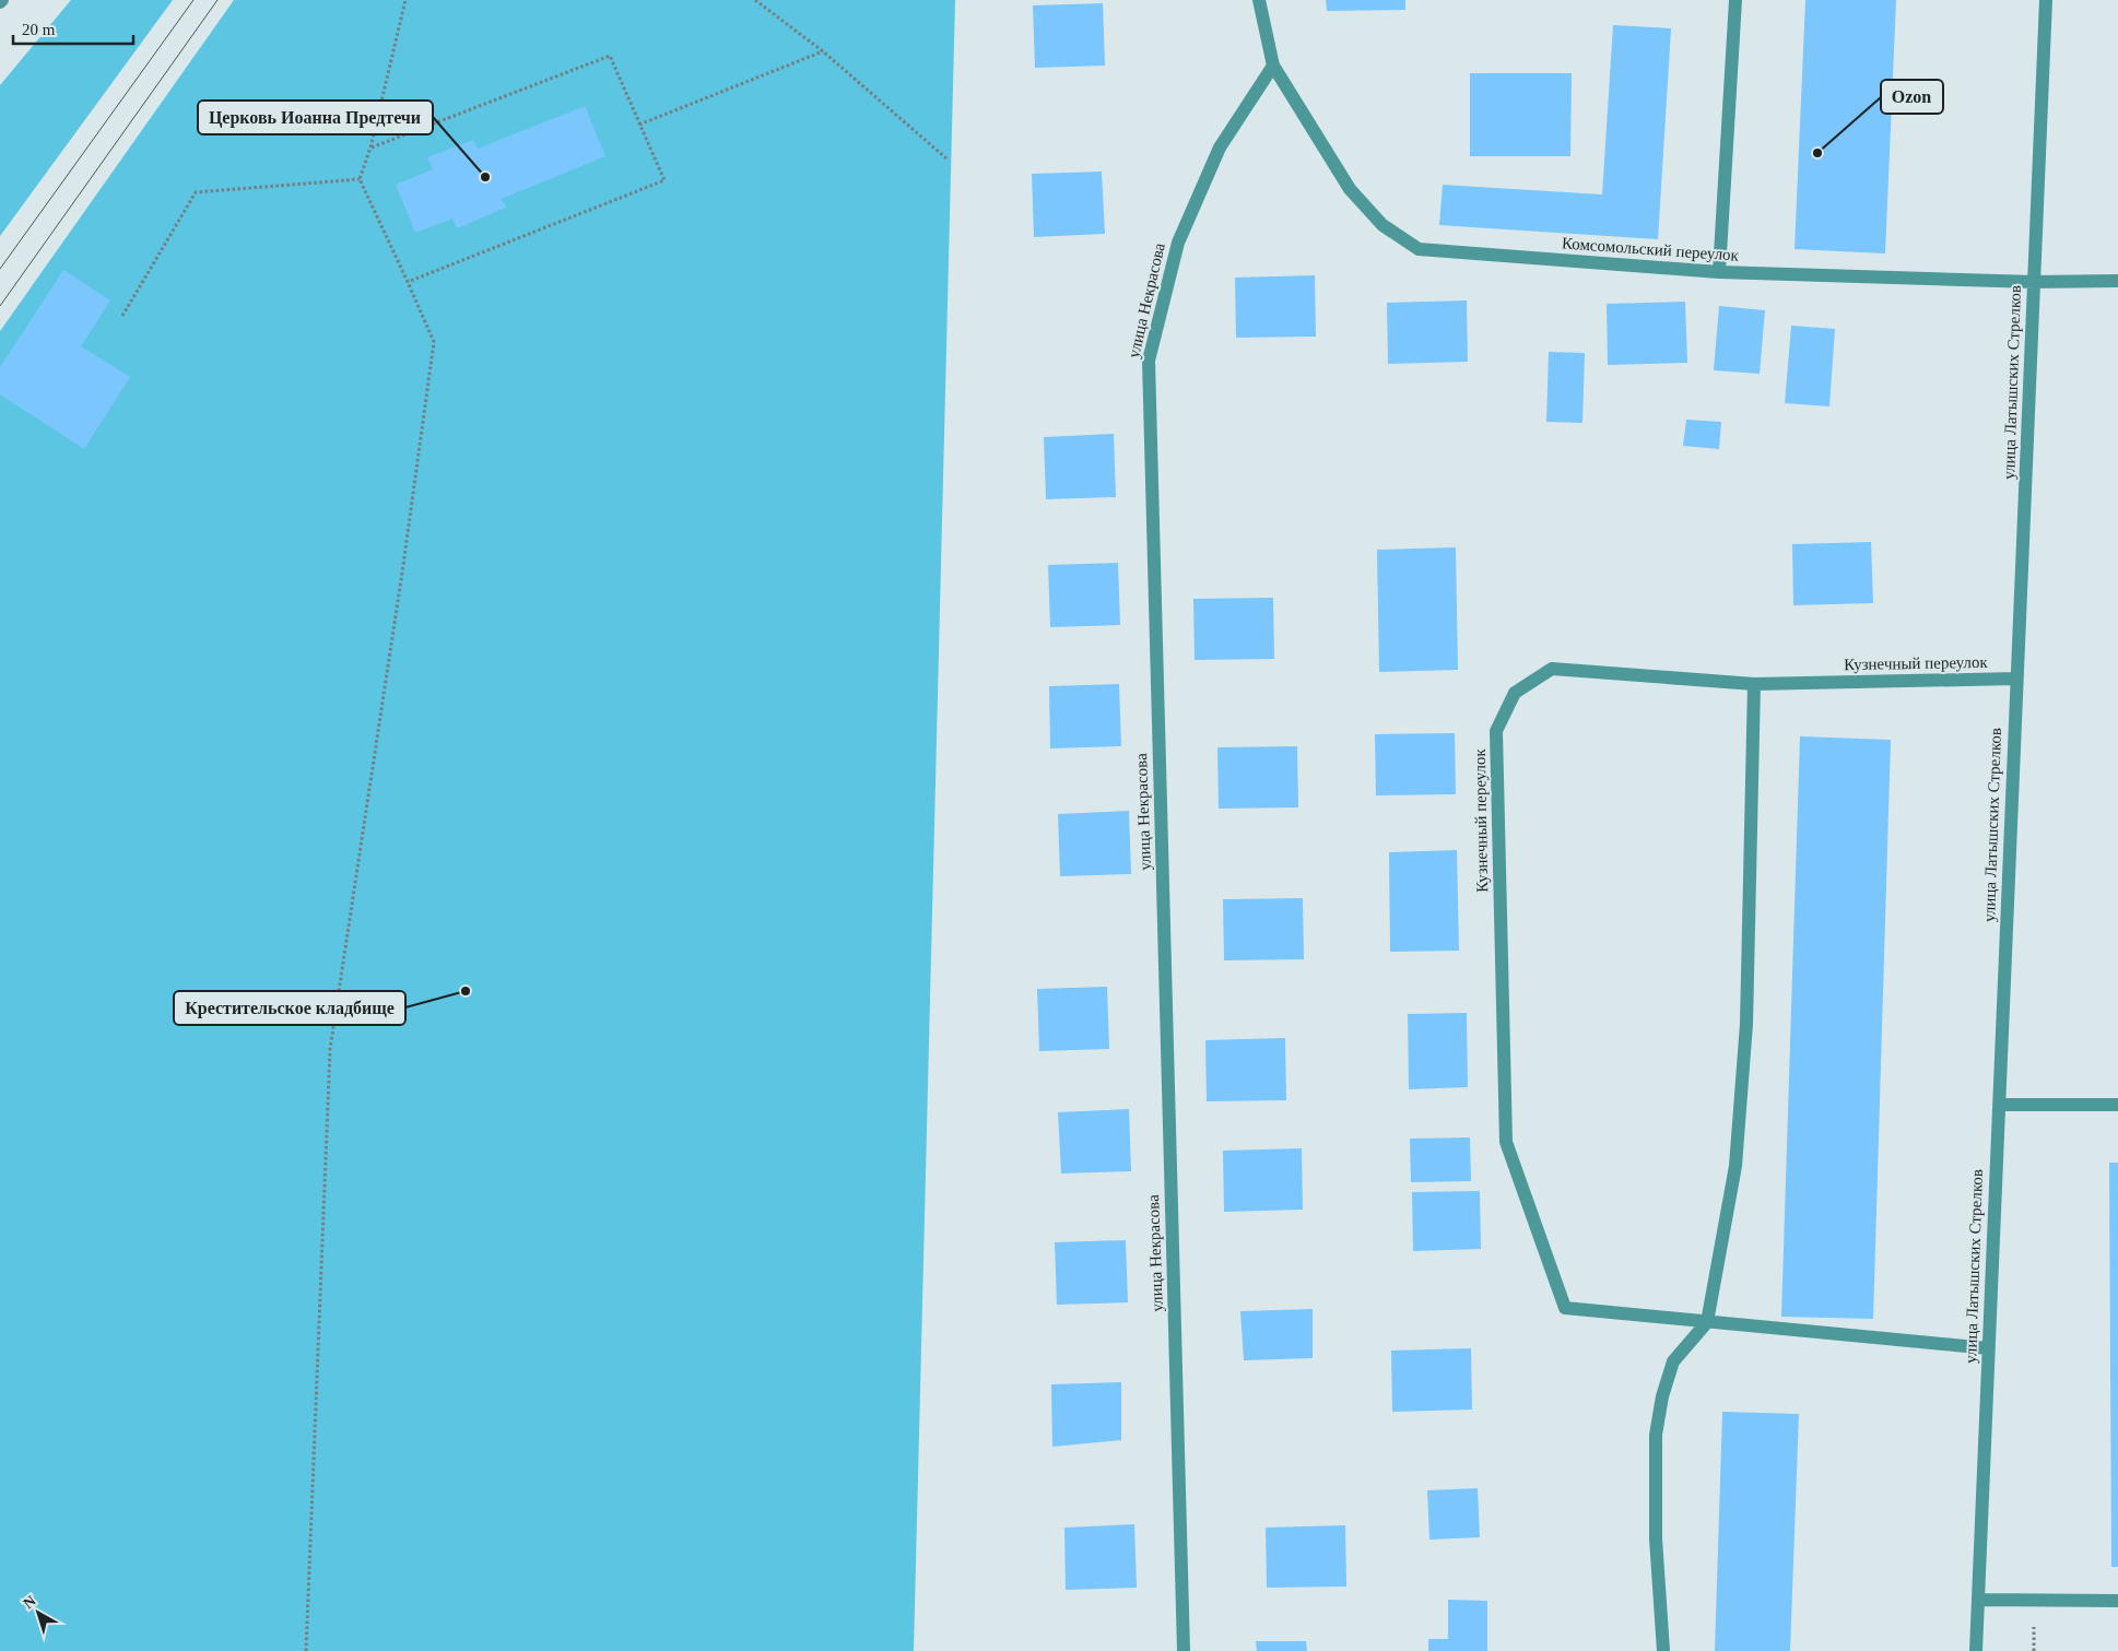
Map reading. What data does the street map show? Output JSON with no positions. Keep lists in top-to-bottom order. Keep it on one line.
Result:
{"streets":{"street":["Комсомольский переулок","улица Некрасова","улица Латышских Стрелков","Кузнечный переулок"]},"crossings":[["Комсомольский переулок","улица Некрасова"],["Комсомольский переулок","улица Латышских Стрелков"],["улица Латышских Стрелков","Кузнечный переулок"]],"places":["Ozon","Церковь Иоанна Предтечи","Крестительское кладбище"],"scale_bar":"20 m","north":"top left"}
